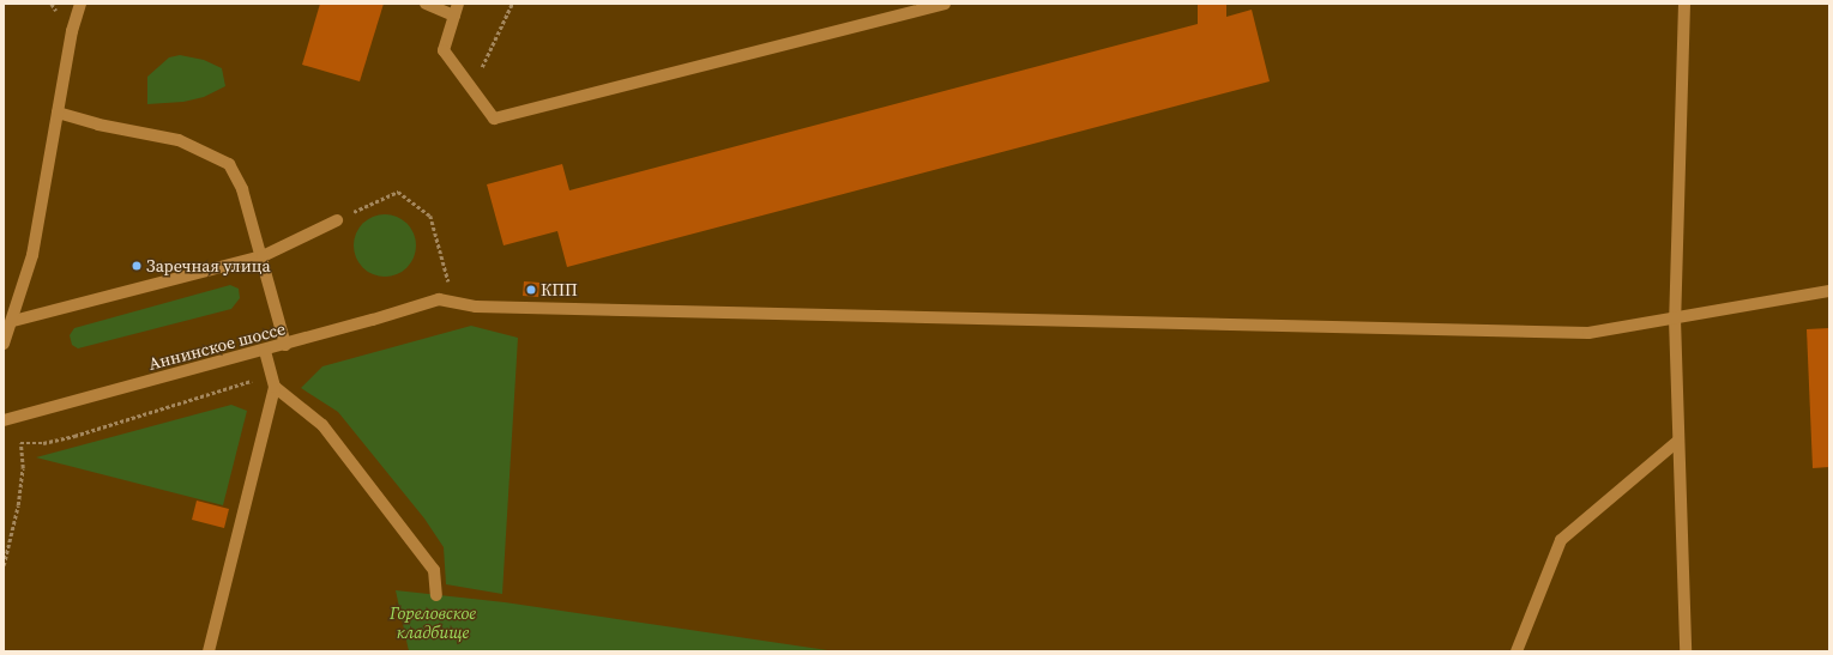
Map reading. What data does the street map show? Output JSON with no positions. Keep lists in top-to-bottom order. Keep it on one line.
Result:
{"streets":{"street":["Аннинское шоссе"]},"parks":["Гореловское кладбище"],"places":["Заречная улица","КПП"]}
